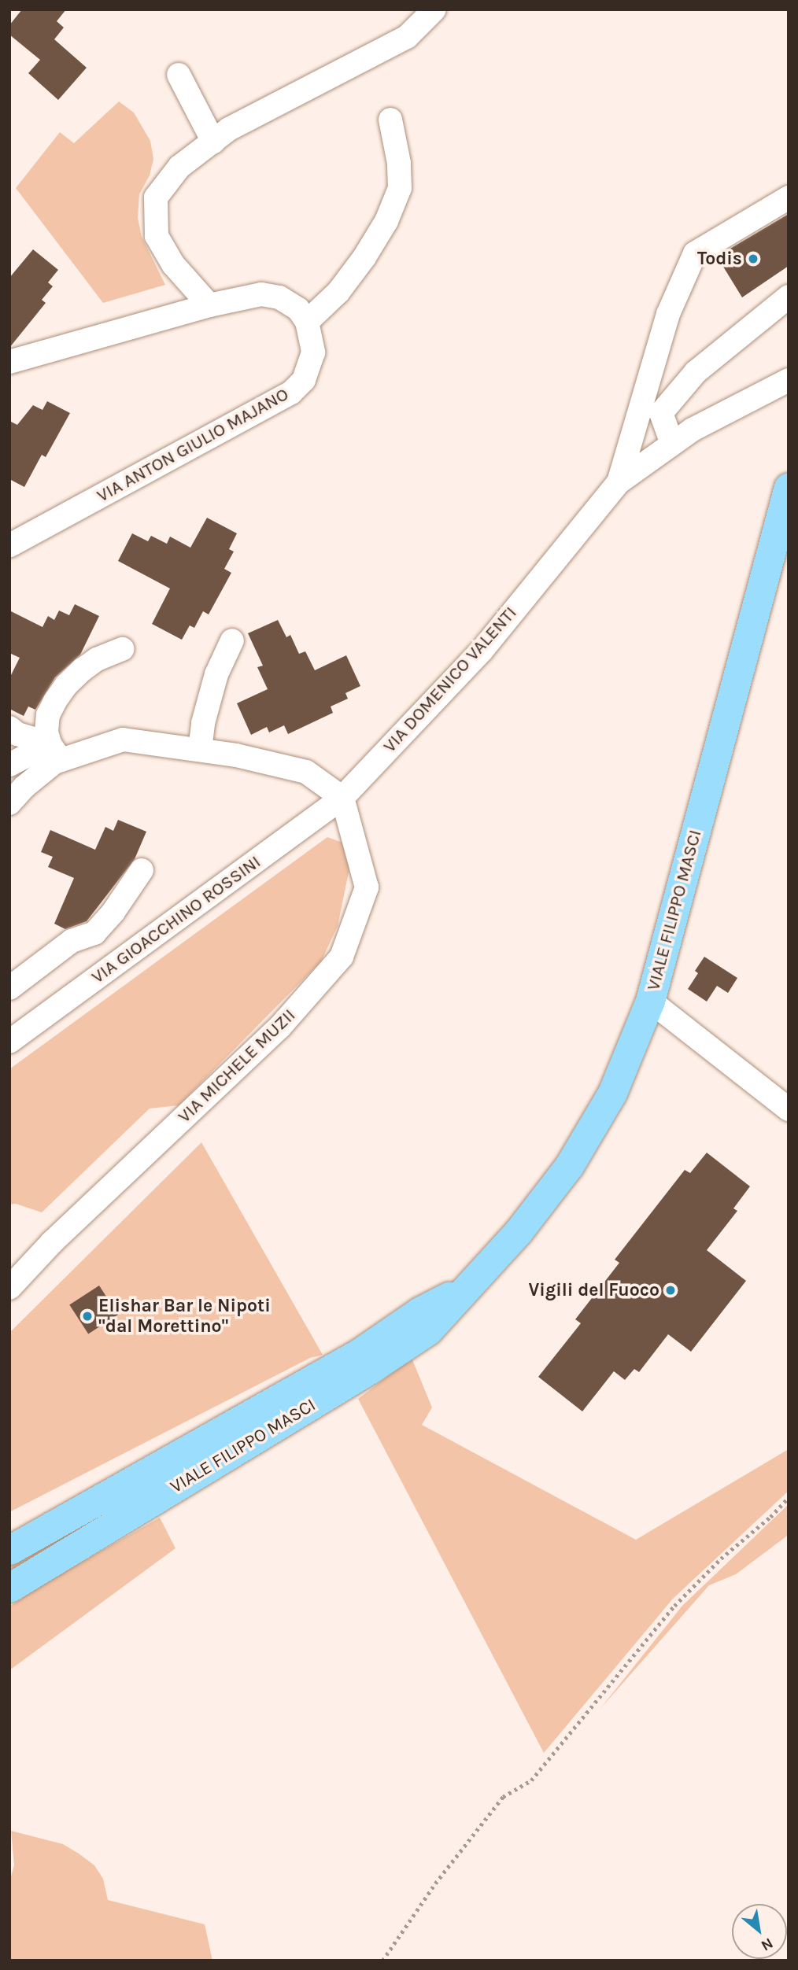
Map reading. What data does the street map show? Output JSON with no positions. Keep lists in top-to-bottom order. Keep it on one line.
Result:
{"streets":{"main road":["VIALE FILIPPO MASCI"],"street":["VIA ANTON GIULIO MAJANO","VIA DOMENICO VALENTI","VIA GIOACCHINO ROSSINI","VIA MICHELE MUZII"]},"crossings":[["VIA DOMENICO VALENTI","VIA GIOACCHINO ROSSINI"],["VIA DOMENICO VALENTI","VIA MICHELE MUZII"],["VIA GIOACCHINO ROSSINI","VIA MICHELE MUZII"]],"places":["Todis","Vigili del Fuoco","Elishar Bar le Nipoti \"dal Morettino\""],"north":"bottom right"}
